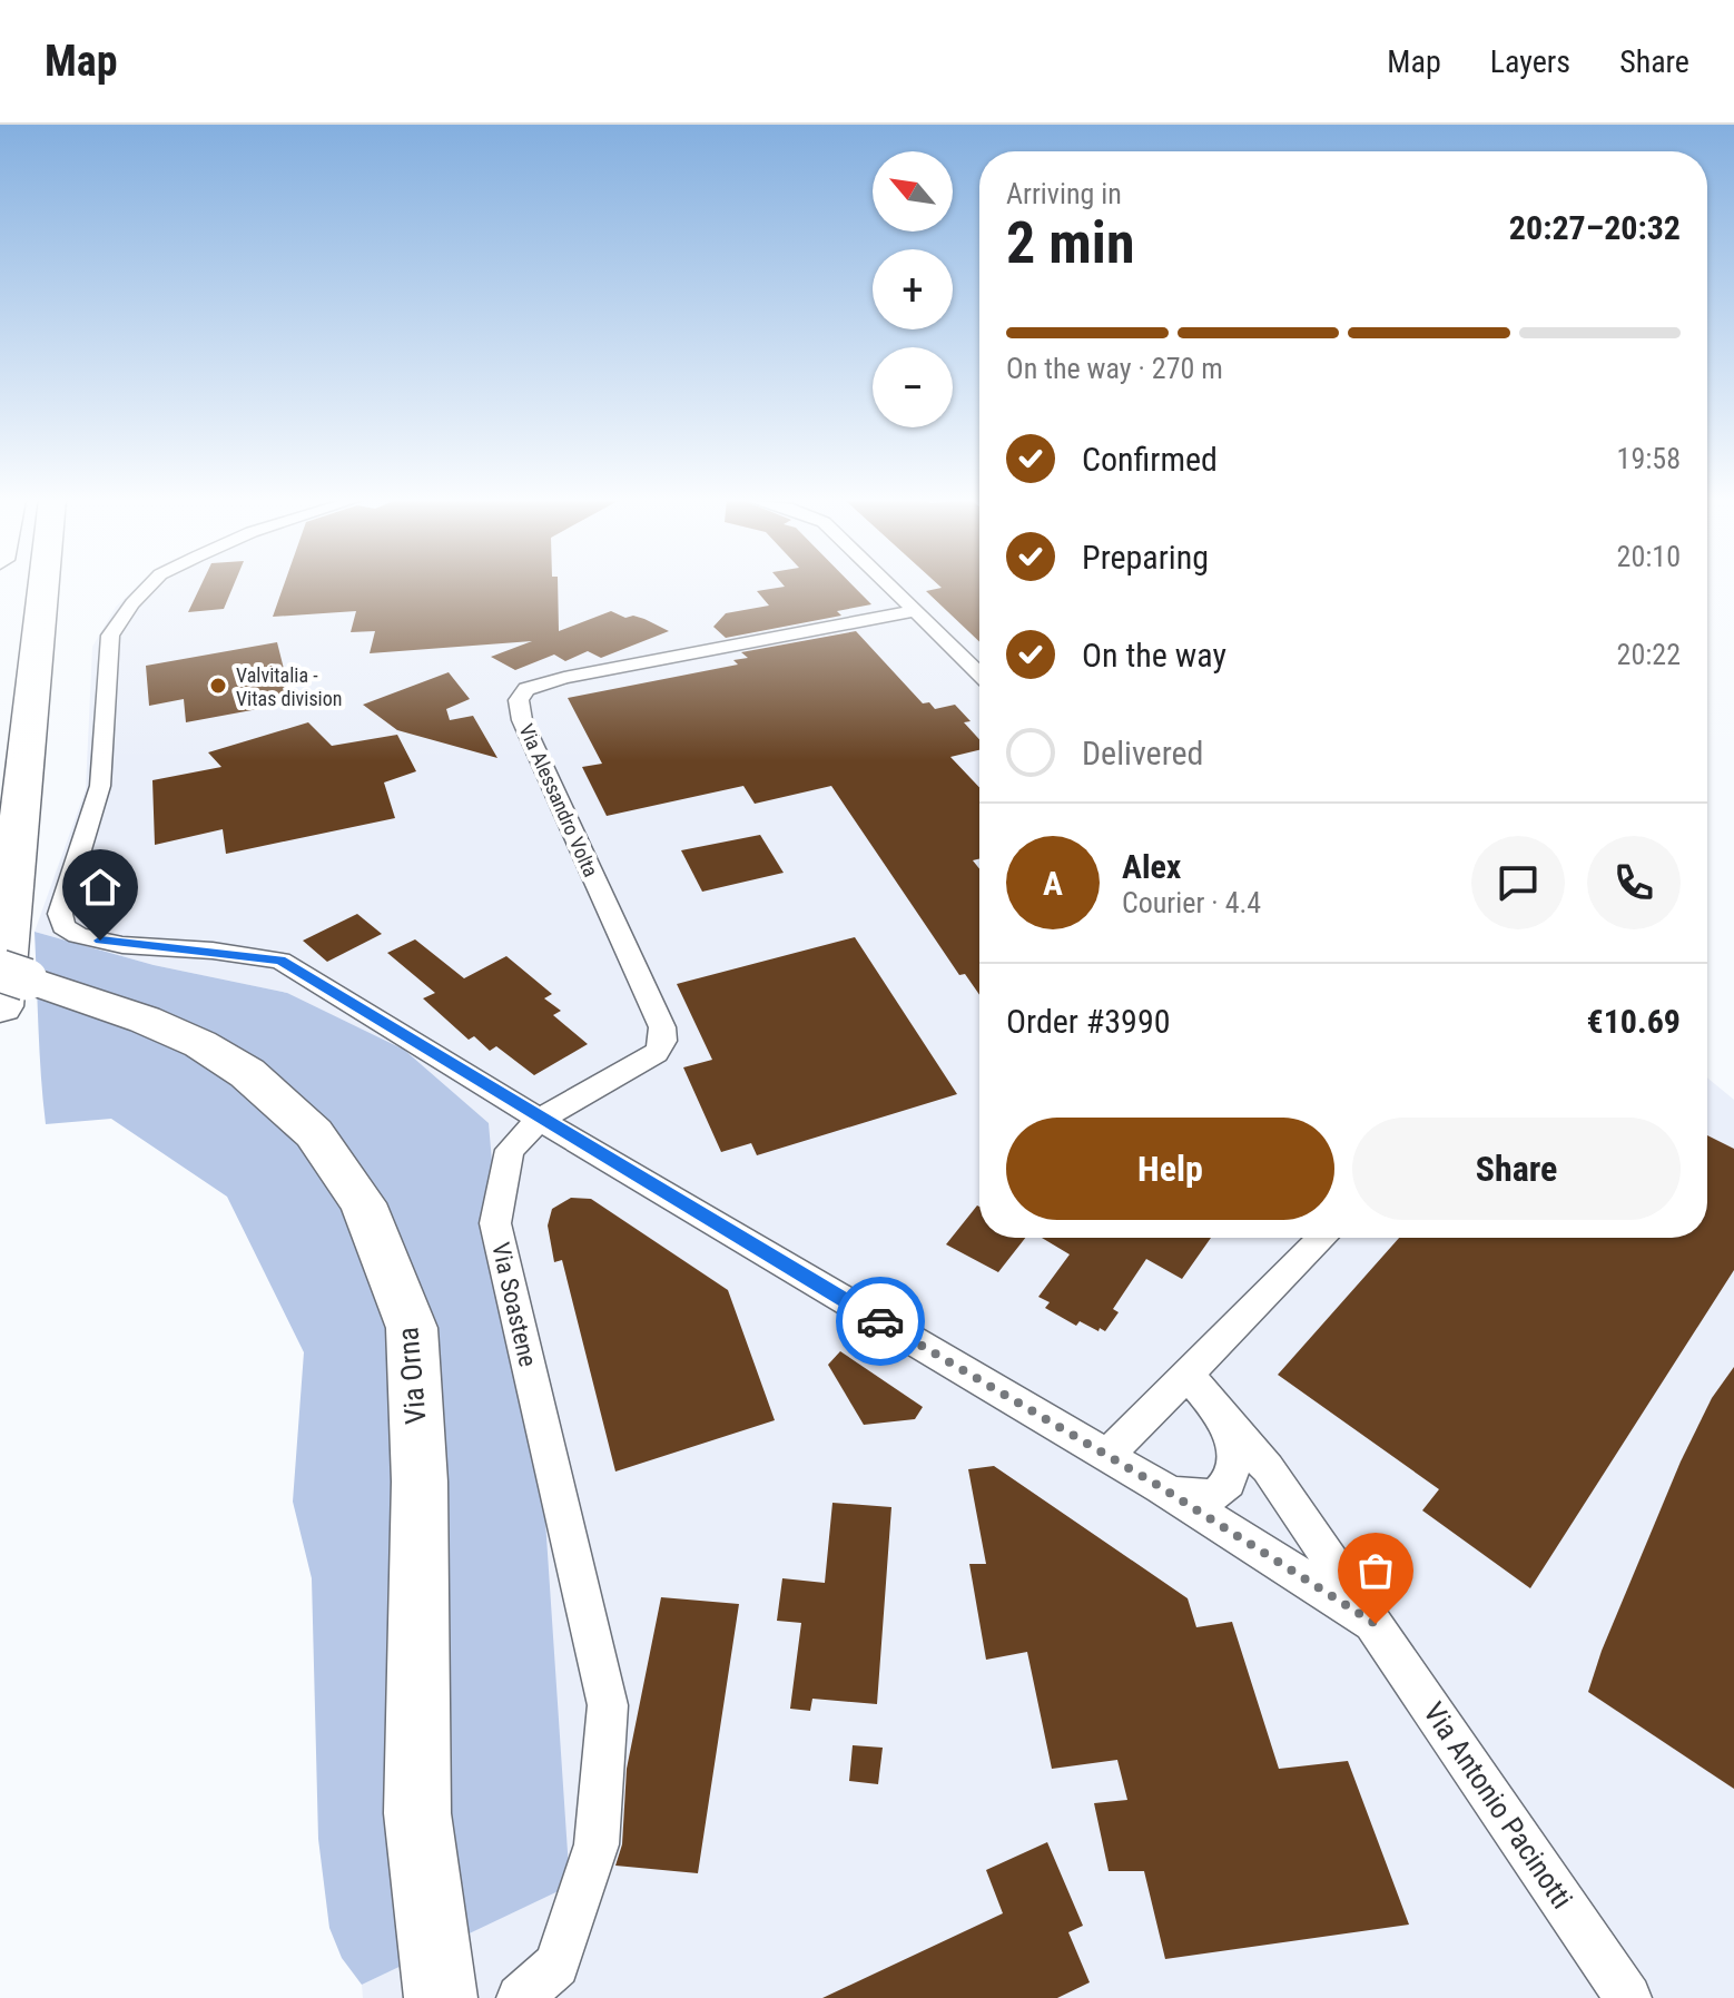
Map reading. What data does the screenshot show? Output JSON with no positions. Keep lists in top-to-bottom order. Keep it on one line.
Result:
{"streets":{"main road":["Via Orna"],"street":["Via Alessandro Volta","Via Soastene","Via Antonio Pacinotti"]},"crossings":[["Via Alessandro Volta","Via Soastene"],["Via Alessandro Volta","Via Antonio Pacinotti"],["Via Soastene","Via Antonio Pacinotti"]],"places":["Valvitalia - Vitas division"],"north":"top left","page":{"header":"Map","nav":["Map","Layers","Share"],"map_buttons":["+","−"],"heading":["2 min","Arriving in","20:27–20:32"],"panel":["Alex","Courier · 4.4","Order #3990","€10.69"],"bar":"On the way · 270 m","list":[["Confirmed","19:58"],["Preparing","20:10"],["On the way","20:22"],"Delivered"],"round":"A","buttons":["Help","Share"]}}
